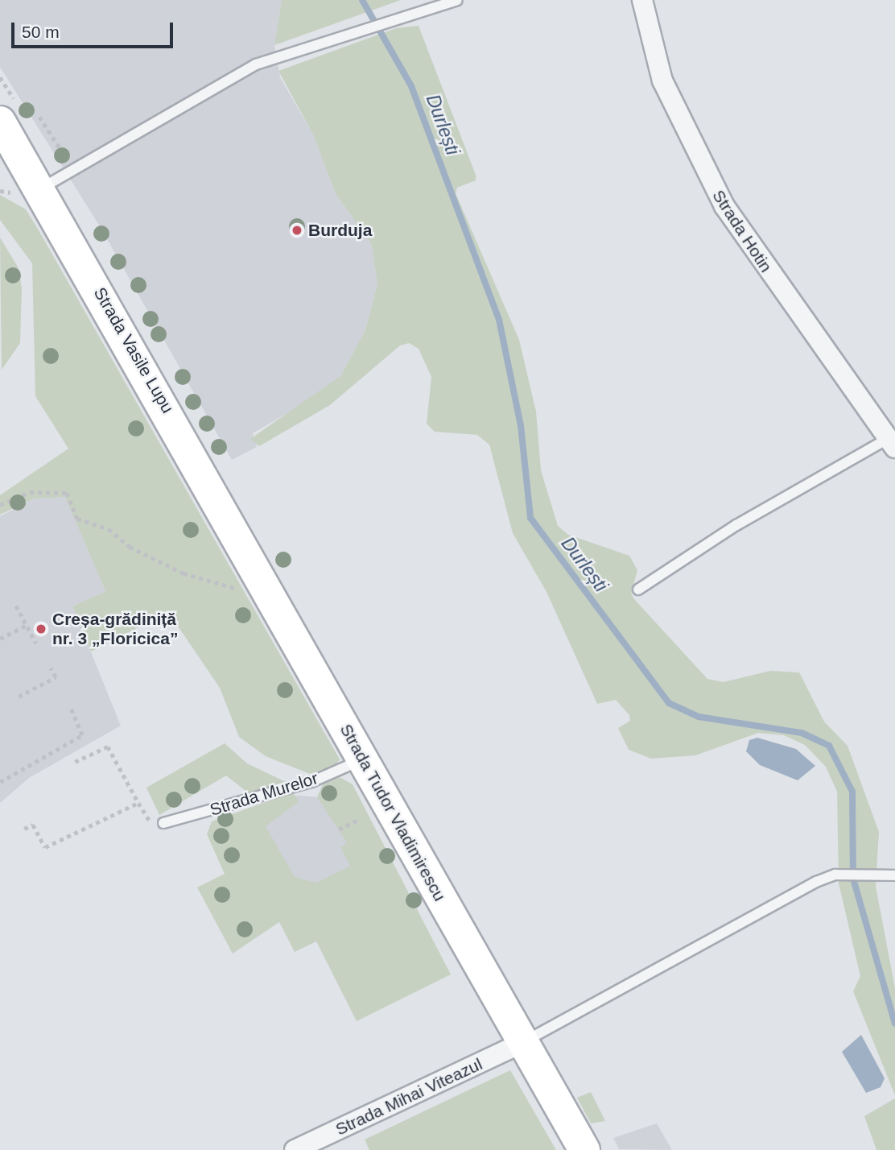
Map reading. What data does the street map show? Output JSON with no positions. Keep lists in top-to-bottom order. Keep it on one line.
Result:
{"streets":{"main road":["Strada Vasile Lupu","Strada Tudor Vladimirescu"],"street":["Strada Hotin","Strada Mihai Viteazul"],"lane":["Strada Murelor"]},"crossings":[["Strada Vasile Lupu","Strada Tudor Vladimirescu"],["Strada Murelor","Strada Tudor Vladimirescu"],["Strada Tudor Vladimirescu","Strada Mihai Viteazul"]],"water":["Durlești"],"places":["Burduja","Creșa-grădiniță nr. 3 „Floricica”"],"scale_bar":"50 m"}
